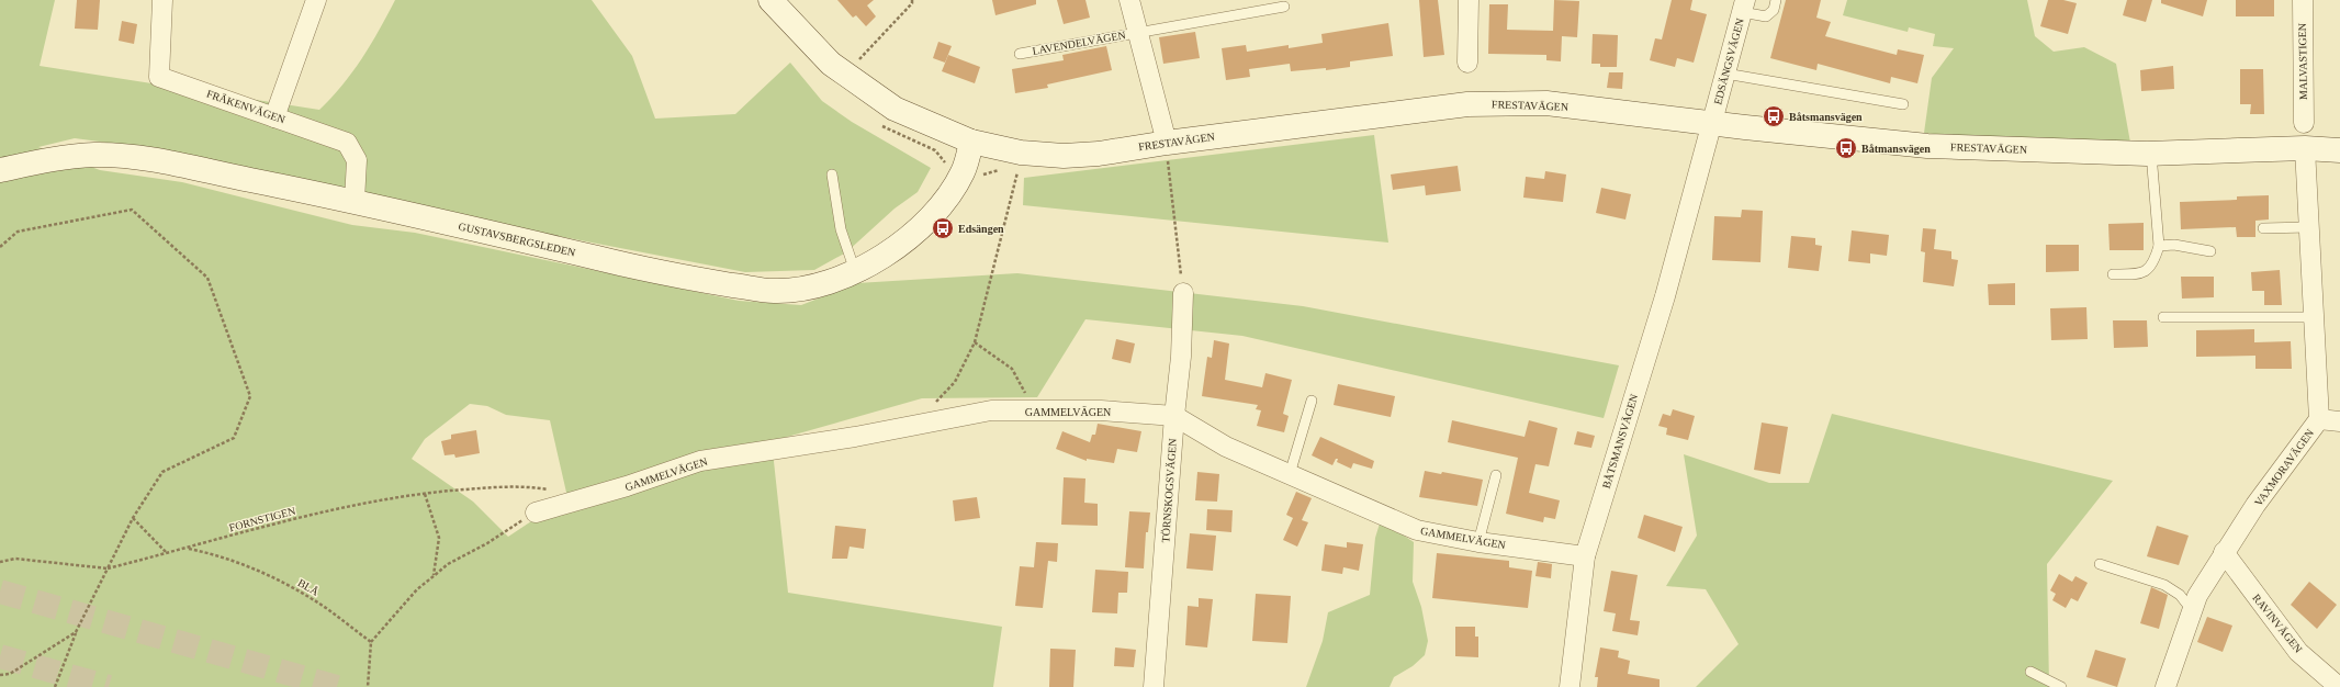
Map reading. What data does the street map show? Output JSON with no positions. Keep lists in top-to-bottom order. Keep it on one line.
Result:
{"streets":{"street":["LAVENDELVÄGEN","EDSÄNGSVÄGEN","MALVASTIGEN","FRESTAVÄGEN","FRÄKENVÄGEN","GUSTAVSBERGSLEDEN","GAMMELVÄGEN","BÅTSMANSVÄGEN","VAXMORAVÄGEN","TÖRNSKOGSVÄGEN","RAVINVÄGEN"],"path":["FORNSTIGEN","BLÅ"]},"crossings":[["LAVENDELVÄGEN","FRESTAVÄGEN"],["EDSÄNGSVÄGEN","FRESTAVÄGEN"],["EDSÄNGSVÄGEN","BÅTSMANSVÄGEN"],["FRESTAVÄGEN","GUSTAVSBERGSLEDEN"],["FRESTAVÄGEN","BÅTSMANSVÄGEN"],["FRESTAVÄGEN","VAXMORAVÄGEN"],["FRÄKENVÄGEN","GUSTAVSBERGSLEDEN"],["GAMMELVÄGEN","BÅTSMANSVÄGEN"],["GAMMELVÄGEN","TÖRNSKOGSVÄGEN"],["GAMMELVÄGEN","FORNSTIGEN"],["VAXMORAVÄGEN","RAVINVÄGEN"],["FORNSTIGEN","BLÅ"]],"places":{"bus stop":["Båtsmansvägen","Båtmansvägen","Edsängen"]}}
